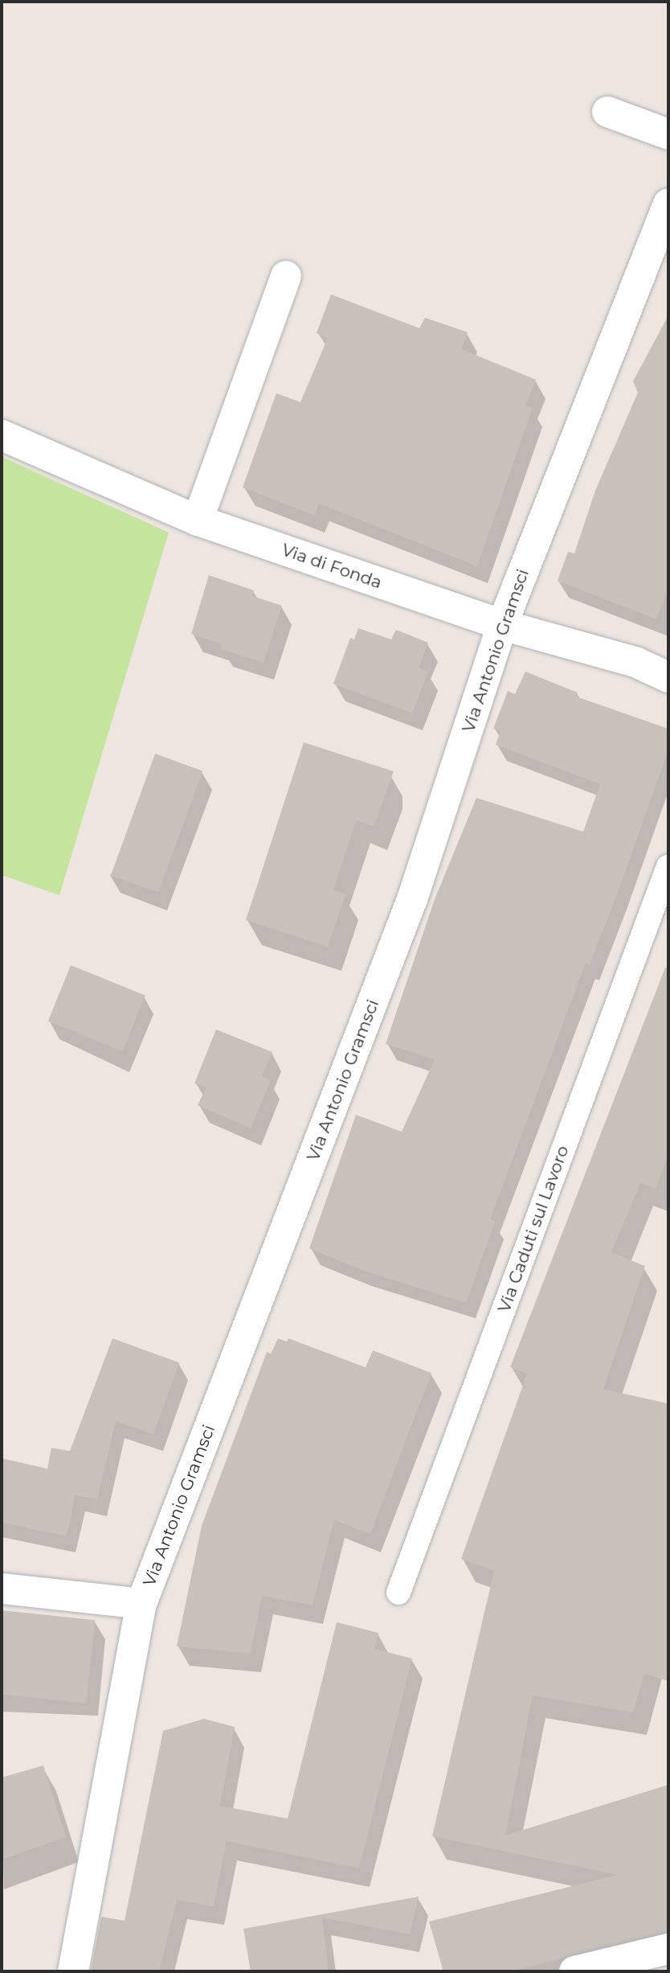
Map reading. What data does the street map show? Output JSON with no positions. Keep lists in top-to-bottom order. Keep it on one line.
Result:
{"streets":{"street":["Via di Fonda","Via Antonio Gramsci"],"lane":["Via Caduti sul Lavoro"]},"crossings":[["Via di Fonda","Via Antonio Gramsci"]]}
